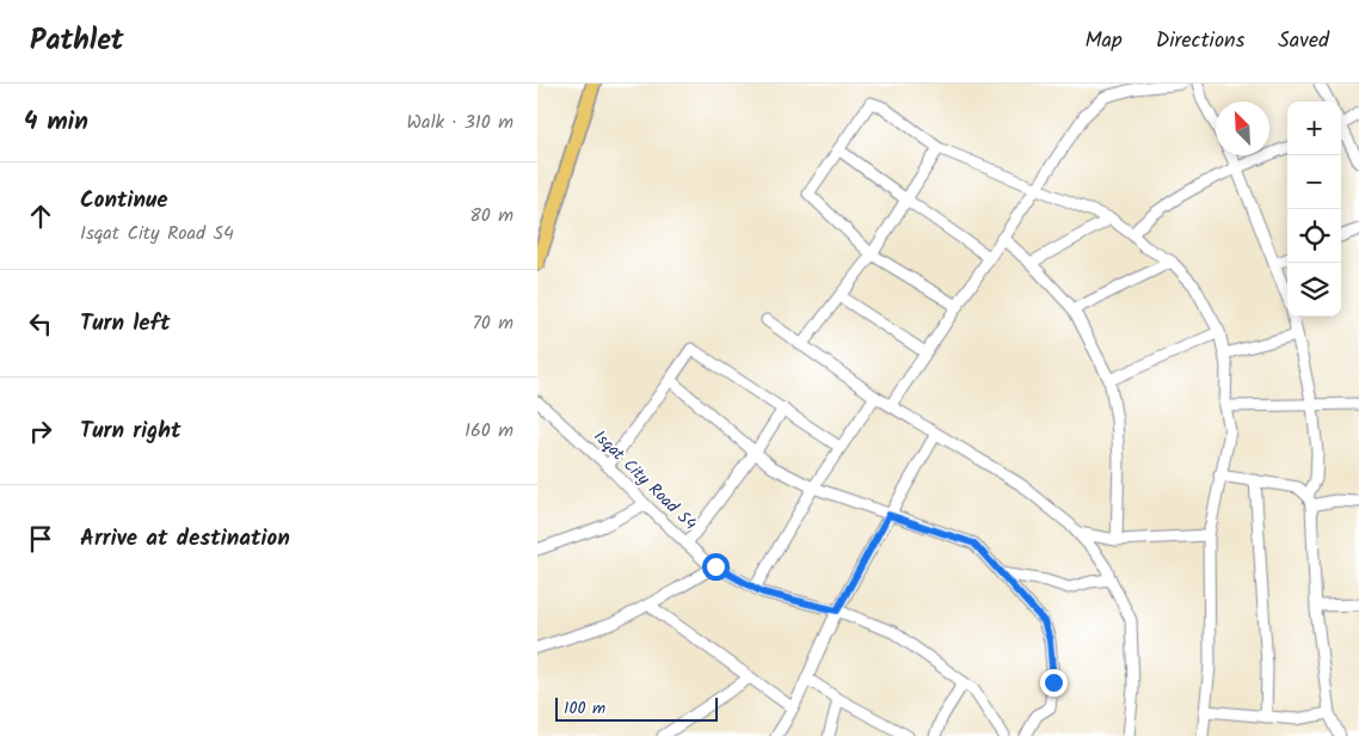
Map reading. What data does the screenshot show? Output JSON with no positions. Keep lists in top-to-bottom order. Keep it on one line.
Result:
{"streets":{"street":["Isqat City Road S4"]},"scale_bar":"100 m","north":"top left","page":{"header":"Pathlet","nav":["Map","Directions","Saved"],"heading":["4 min","Walk · 310 m"],"map_buttons":["+","−"],"list":[["Continue","Isqat City Road S4","80 m"],["Turn left","70 m"],["Turn right","160 m"],"Arrive at destination"],"scale":"100 m"}}
